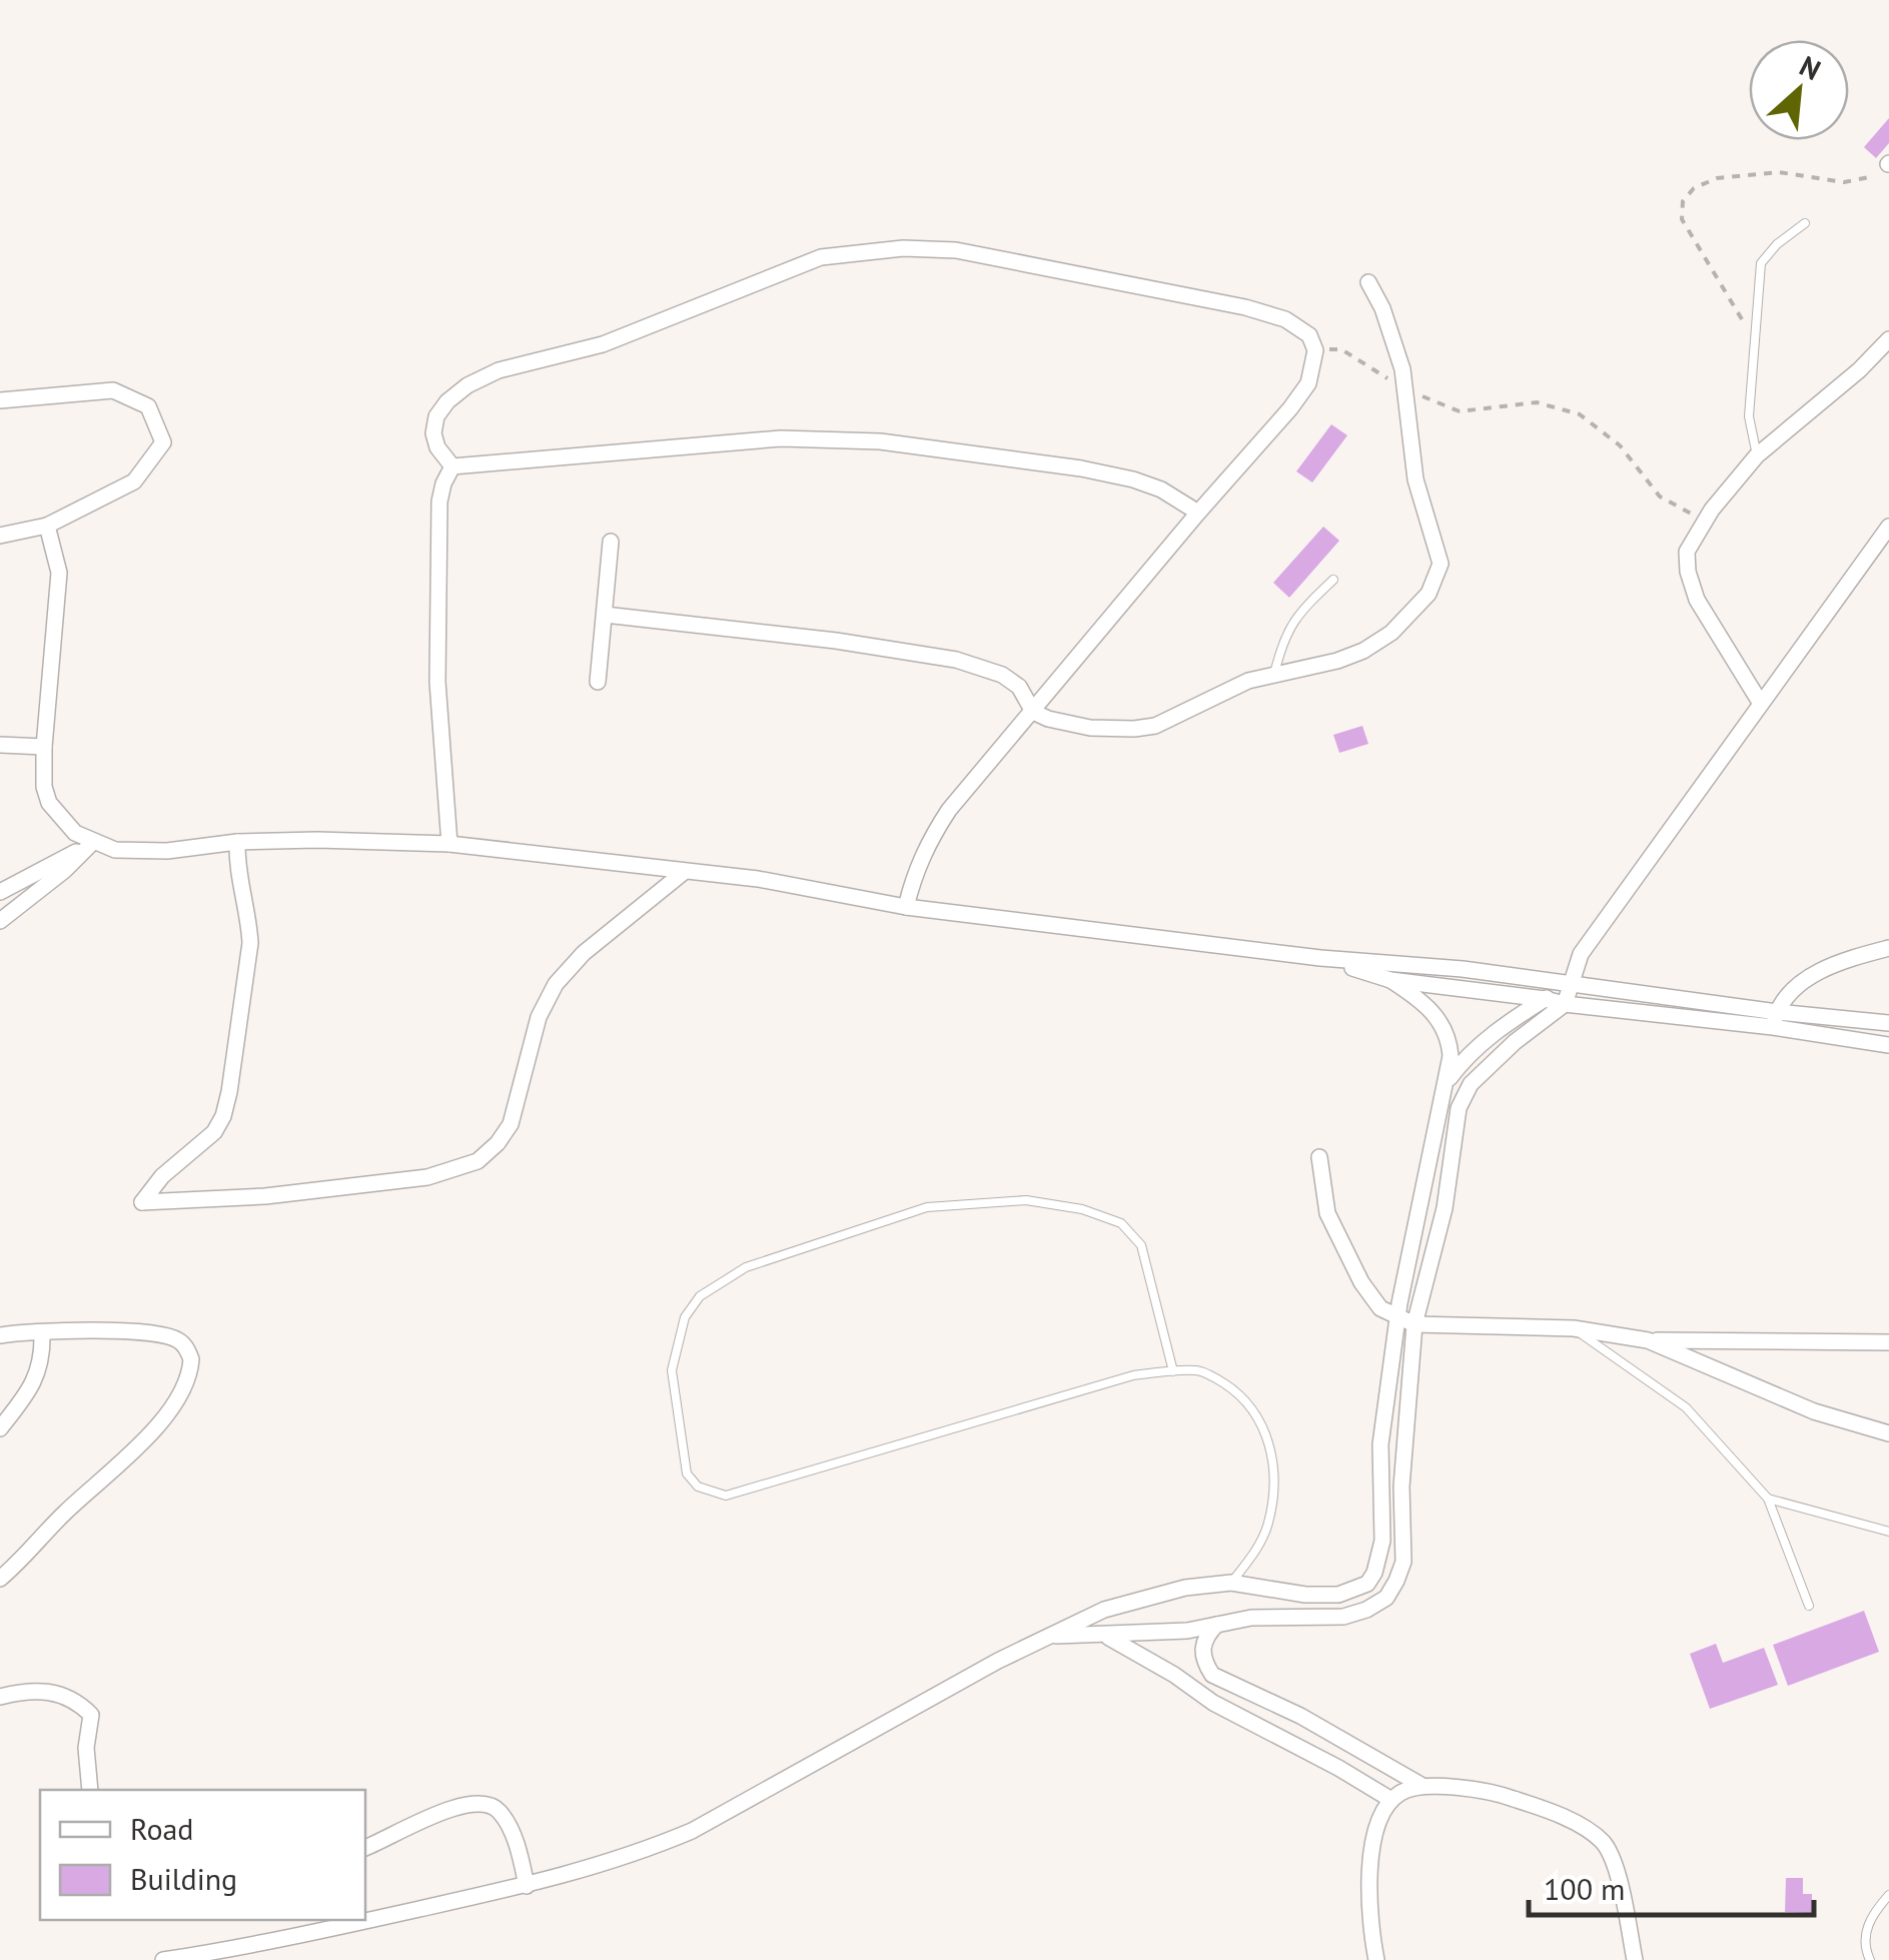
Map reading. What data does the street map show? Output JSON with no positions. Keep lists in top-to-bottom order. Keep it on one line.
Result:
{"legend":["Road","Building"],"scale_bar":"100 m","north":"top right"}
